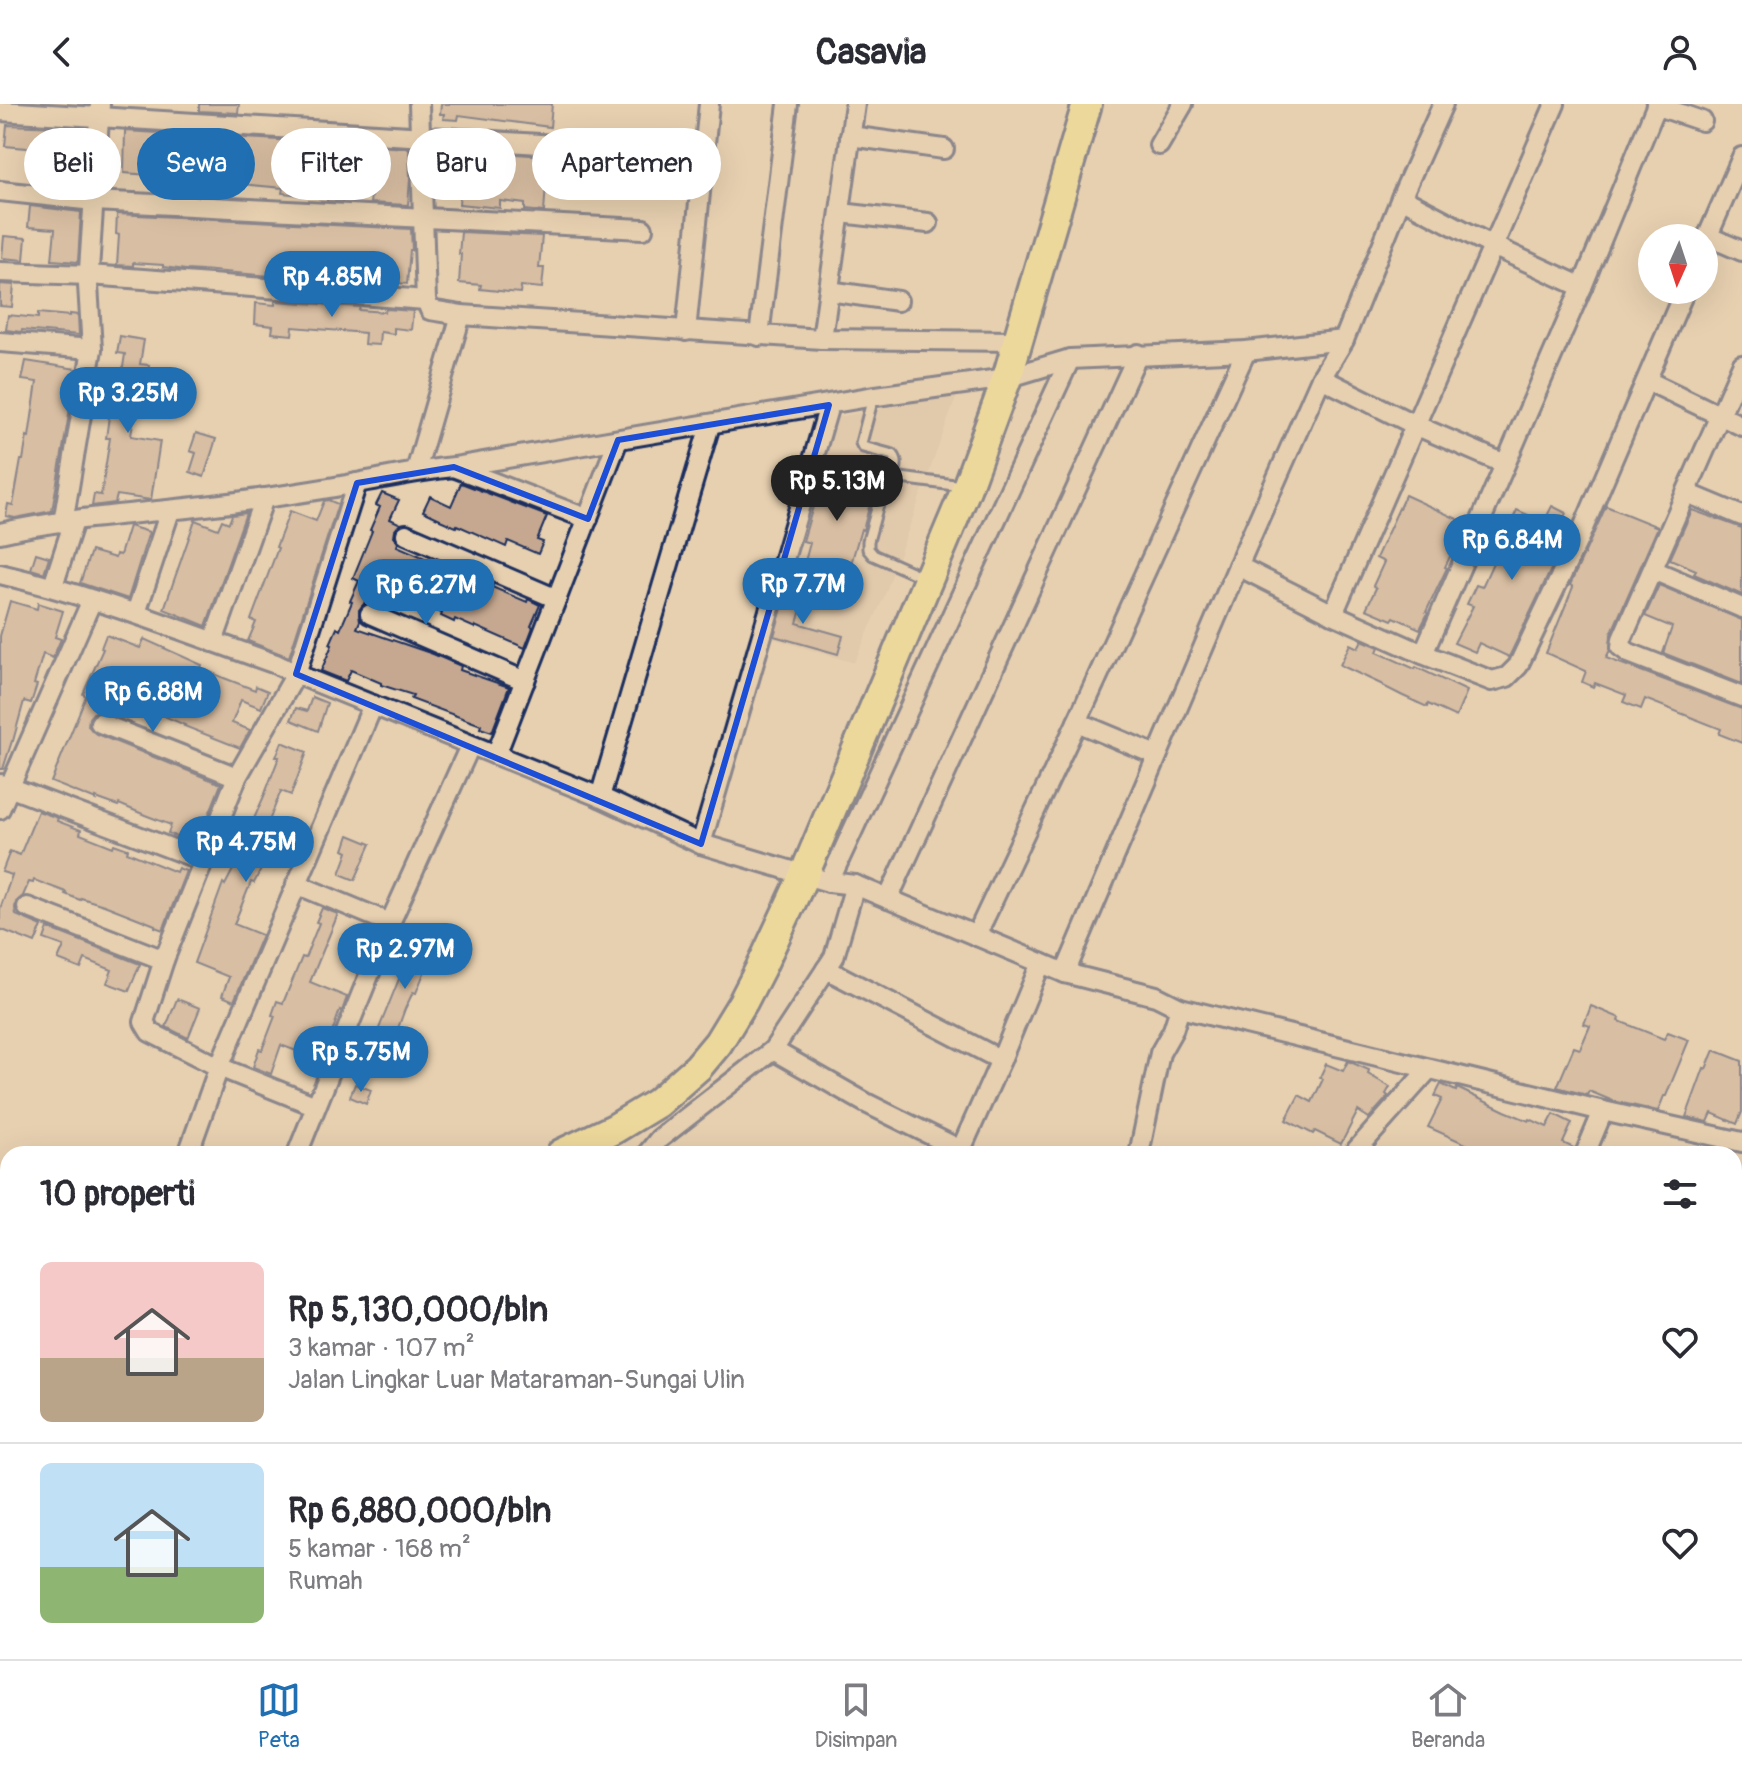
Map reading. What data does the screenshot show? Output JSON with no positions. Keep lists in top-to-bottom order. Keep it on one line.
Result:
{"north":"bottom","page":{"header":"Casavia","chip":["Beli","Sewa","Filter","Baru","Apartemen"],"price":["Rp 4.85M","Rp 3.25M","Rp 5.13M","Rp 6.84M","Rp 7.7M","Rp 6.27M","Rp 6.88M","Rp 4.75M","Rp 2.97M","Rp 5.75M"],"heading":"10 properti","list":[{"name":"Rp 5,130,000/bln","note":"3 kamar · 107 m² · Jalan Lingkar Luar Mataraman-Sungai Ulin"},{"name":"Rp 6,880,000/bln","note":"5 kamar · 168 m² · Rumah"}],"tabs":["Peta","Disimpan","Beranda"]}}
